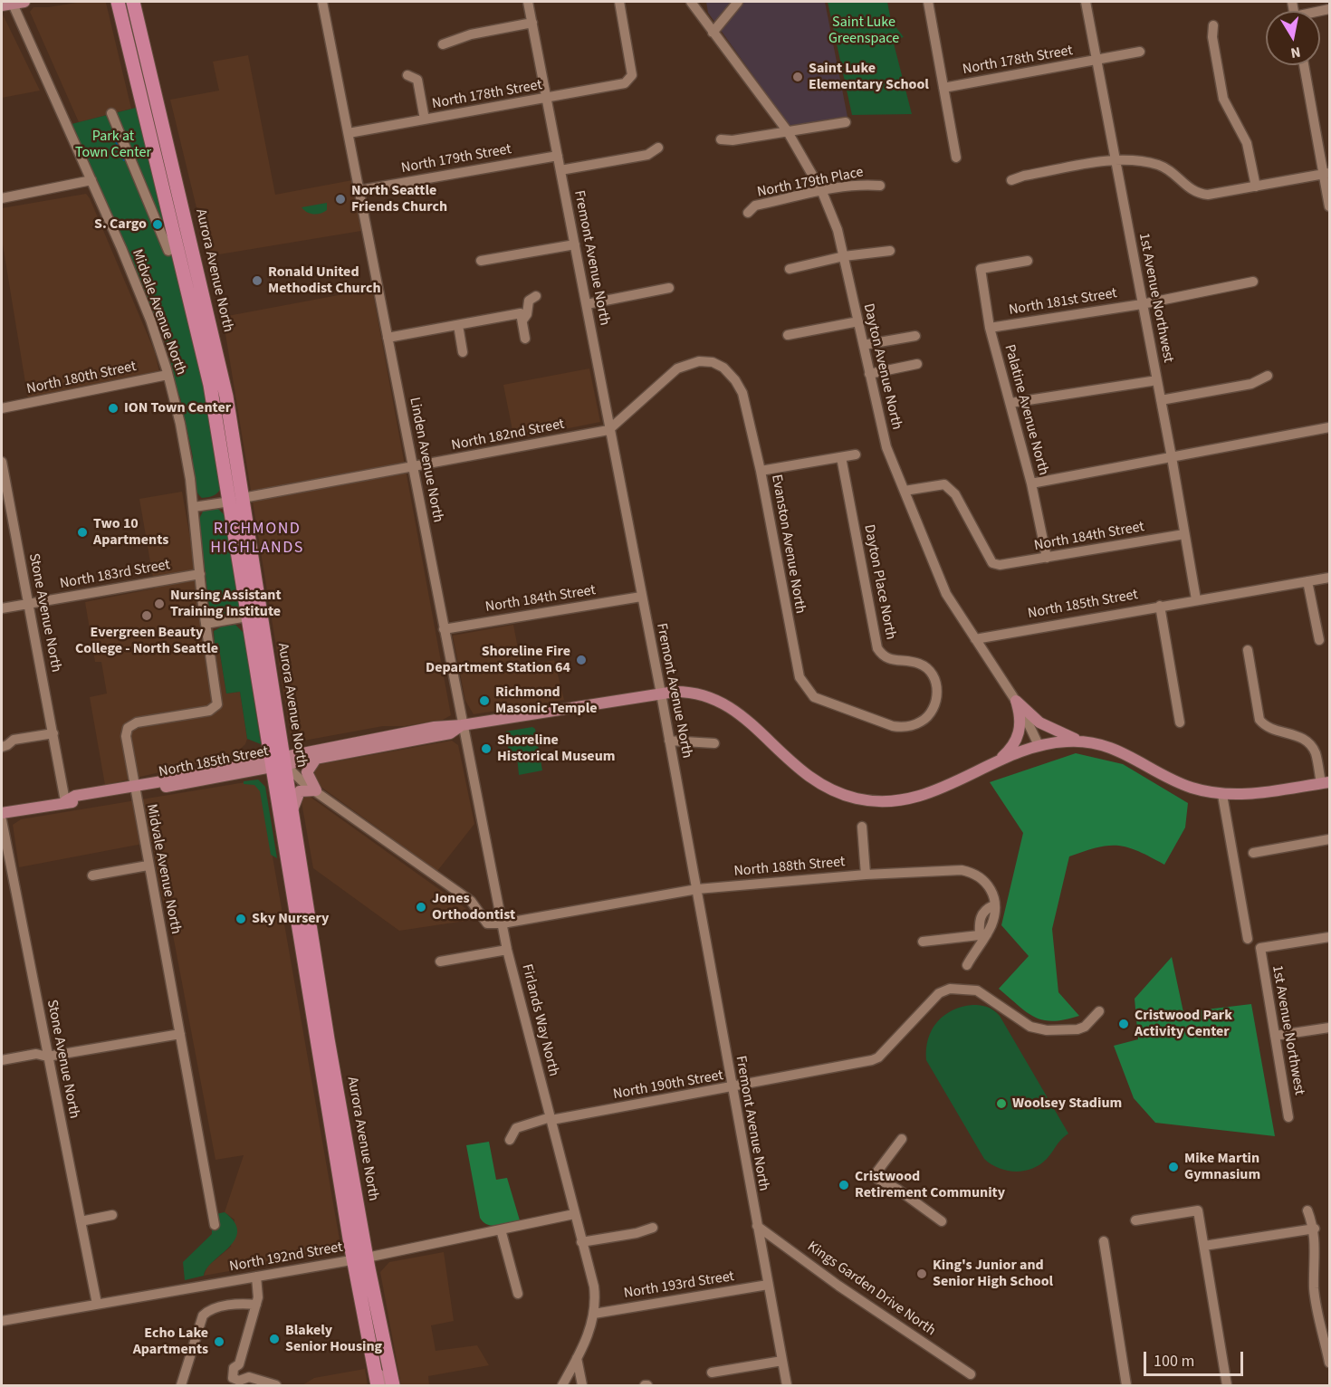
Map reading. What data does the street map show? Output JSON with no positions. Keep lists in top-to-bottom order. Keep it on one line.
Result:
{"streets":{"highway":["Aurora Avenue North"],"main road":["North 185th Street"],"street":["North 178th Street","North 179th Street","North 179th Place","Fremont Avenue North","1st Avenue Northwest","North 181st Street","Midvale Avenue North","Dayton Avenue North","North 180th Street","Palatine Avenue North","North 182nd Street","Linden Avenue North","North 184th Street","Evanston Avenue North","North 183rd Street","Dayton Place North","Stone Avenue North","North 188th Street","Firlands Way North","North 190th Street","North 192nd Street","North 193rd Street","Kings Garden Drive North"]},"crossings":[["North 178th Street","Fremont Avenue North"],["North 178th Street","1st Avenue Northwest"],["North 178th Street","Linden Avenue North"],["North 179th Street","Fremont Avenue North"],["North 179th Street","Linden Avenue North"],["North 179th Place","Dayton Avenue North"],["Fremont Avenue North","North 182nd Street"],["Fremont Avenue North","North 184th Street"],["Fremont Avenue North","Evanston Avenue North"],["Fremont Avenue North","North 185th Street"],["Fremont Avenue North","North 188th Street"],["Fremont Avenue North","North 190th Street"],["Fremont Avenue North","North 193rd Street"],["Fremont Avenue North","Kings Garden Drive North"],["Aurora Avenue North","North 182nd Street"],["Aurora Avenue North","North 185th Street"],["Aurora Avenue North","North 192nd Street"],["1st Avenue Northwest","North 181st Street"],["1st Avenue Northwest","North 184th Street"],["1st Avenue Northwest","North 185th Street"],["North 181st Street","Palatine Avenue North"],["Midvale Avenue North","North 180th Street"],["Midvale Avenue North","North 182nd Street"],["Midvale Avenue North","North 183rd Street"],["Midvale Avenue North","North 185th Street"],["Dayton Avenue North","North 184th Street"],["Dayton Avenue North","North 185th Street"],["Palatine Avenue North","North 184th Street"],["North 182nd Street","Linden Avenue North"],["North 182nd Street","Evanston Avenue North"],["Linden Avenue North","North 184th Street"],["Linden Avenue North","North 185th Street"],["Linden Avenue North","North 188th Street"],["Linden Avenue North","Firlands Way North"],["Evanston Avenue North","Dayton Place North"],["North 183rd Street","Stone Avenue North"],["North 185th Street","Stone Avenue North"],["Stone Avenue North","North 192nd Street"],["North 188th Street","Firlands Way North"],["Firlands Way North","North 190th Street"],["Firlands Way North","North 192nd Street"],["Firlands Way North","North 193rd Street"]],"districts":["RICHMOND HIGHLANDS"],"parks":["Saint Luke Greenspace","Park at Town Center"],"places":["Saint Luke Elementary School","North Seattle Friends Church","S. Cargo","Ronald United Methodist Church","ION Town Center","Two 10 Apartments","Nursing Assistant Training Institute","Evergreen Beauty College - North Seattle","Shoreline Fire Department Station 64","Richmond Masonic Temple","Shoreline Historical Museum","Jones Orthodontist","Sky Nursery","Cristwood Park Activity Center","Woolsey Stadium","Mike Martin Gymnasium","Cristwood Retirement Community","King's Junior and Senior High School","Blakely Senior Housing","Echo Lake Apartments"],"scale_bar":"100 m","north":"bottom"}
